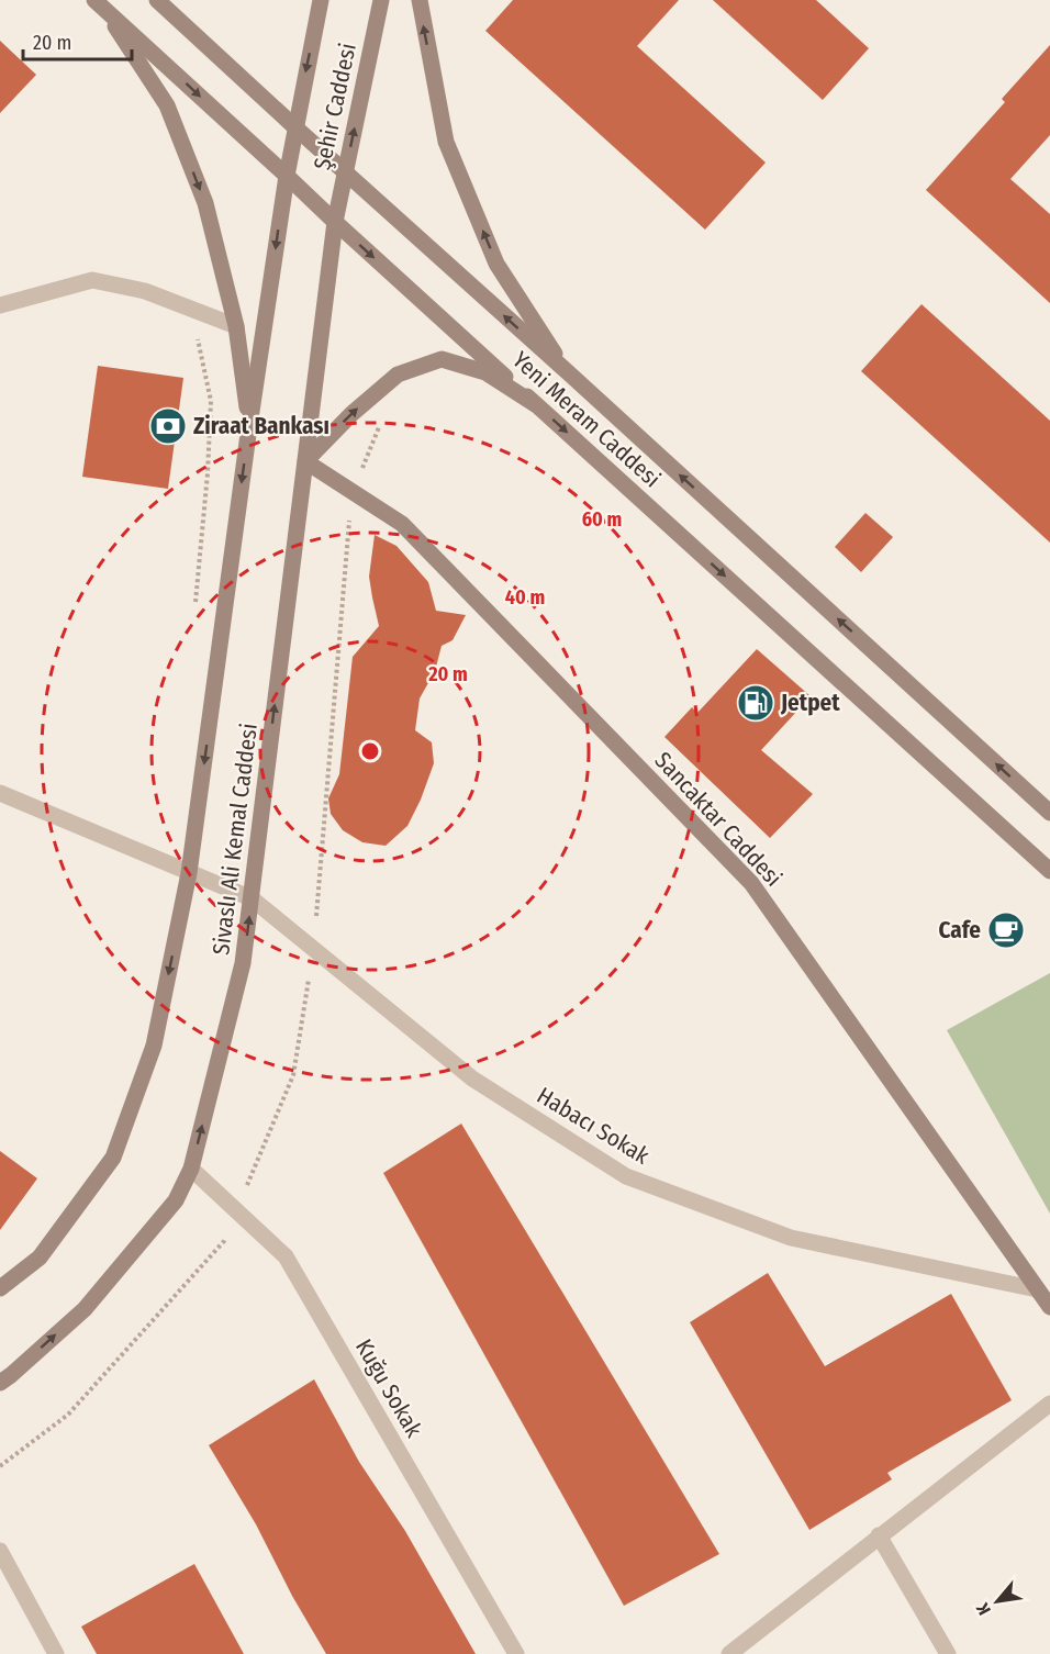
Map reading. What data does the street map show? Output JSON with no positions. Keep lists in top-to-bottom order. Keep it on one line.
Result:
{"streets":{"main road":["Şehir Caddesi","Yeni Meram Caddesi","Sancaktar Caddesi","Sivaslı Ali Kemal Caddesi"],"street":["Habacı Sokak","Kuğu Sokak"]},"crossings":[["Şehir Caddesi","Yeni Meram Caddesi"],["Şehir Caddesi","Sivaslı Ali Kemal Caddesi"],["Yeni Meram Caddesi","Sivaslı Ali Kemal Caddesi"],["Sancaktar Caddesi","Sivaslı Ali Kemal Caddesi"],["Sancaktar Caddesi","Habacı Sokak"],["Sivaslı Ali Kemal Caddesi","Habacı Sokak"],["Sivaslı Ali Kemal Caddesi","Kuğu Sokak"]],"places":{"bank":["Ziraat Bankası"],"fuel station":["Jetpet"],"cafe":["Cafe"]},"scale_bar":"20 m","north":"bottom left","rings":["60 m","40 m","20 m"]}
